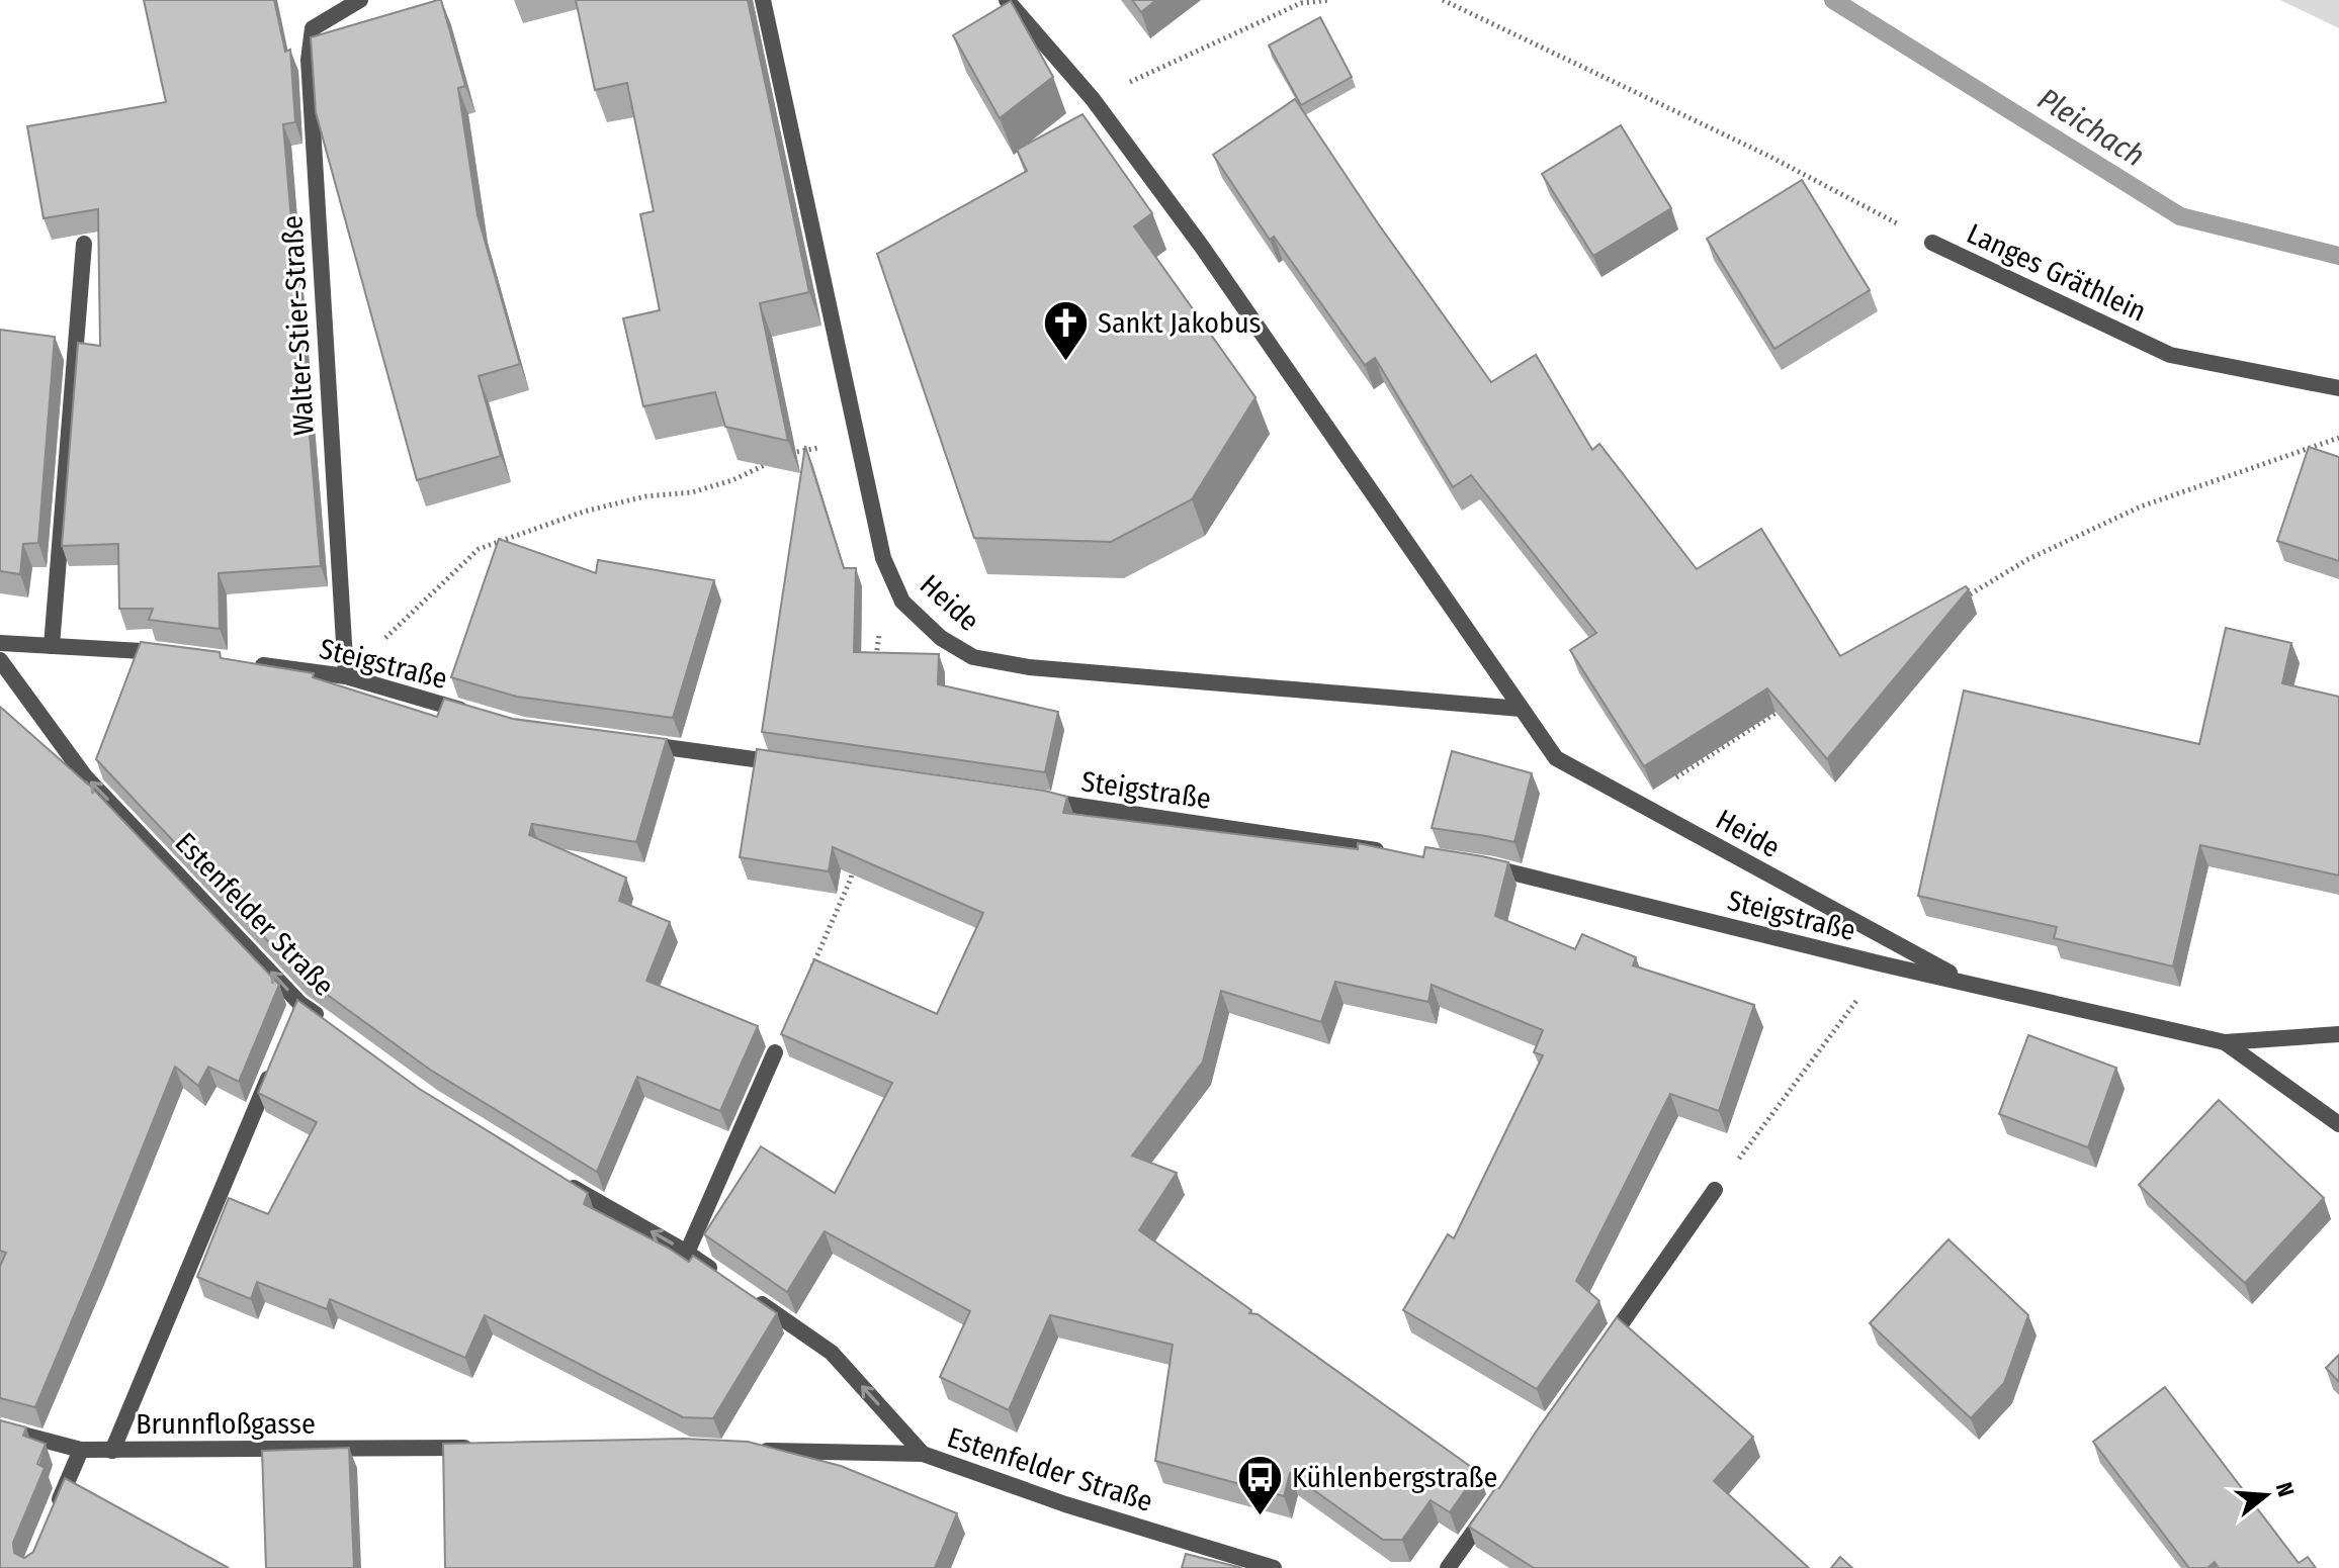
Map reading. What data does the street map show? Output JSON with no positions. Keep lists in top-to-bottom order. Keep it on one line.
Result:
{"streets":{"street":["Langes Gräthlein","Walter-Stier-Straße","Heide","Steigstraße","Estenfelder Straße","Brunnfloßgasse"]},"crossings":[["Walter-Stier-Straße","Steigstraße"],["Heide","Steigstraße"]],"one_way":["Estenfelder Straße"],"water":["Pleichach"],"places":{"church":["Sankt Jakobus"],"bus stop":["Kühlenbergstraße"]},"north":"right"}
